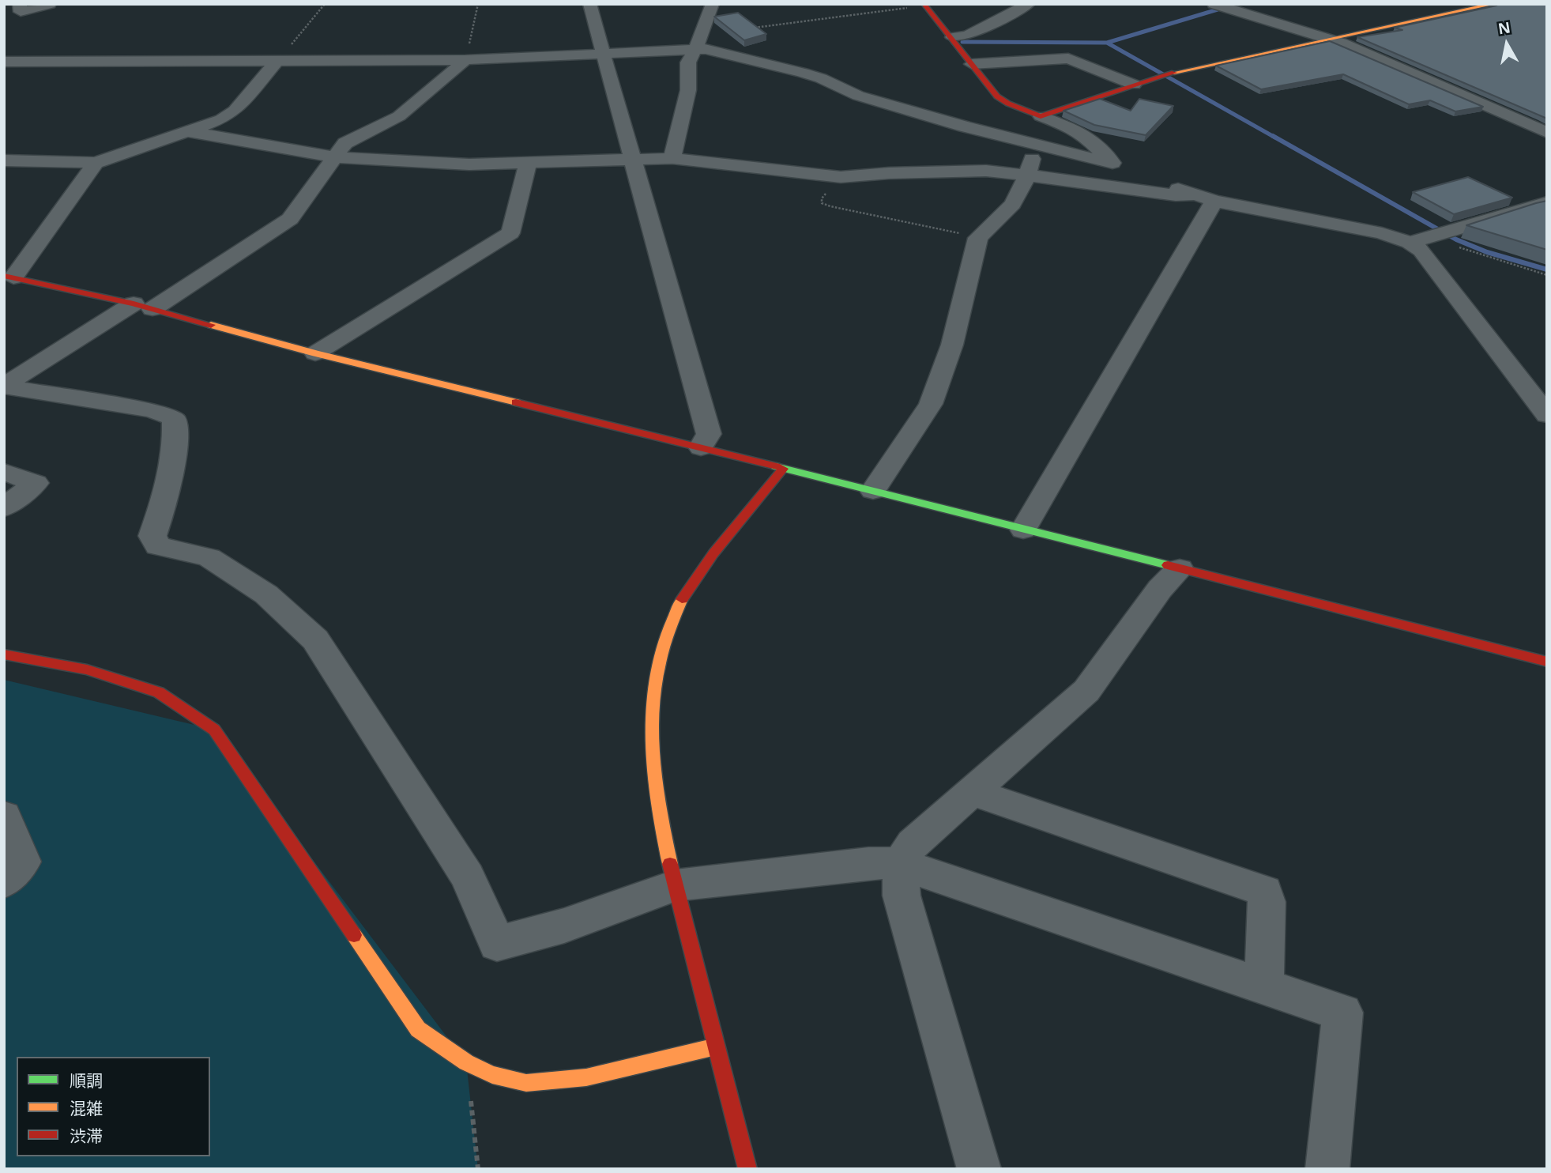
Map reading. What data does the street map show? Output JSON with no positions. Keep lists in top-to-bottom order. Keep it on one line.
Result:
{"legend":["順調","混雑","渋滞"],"north":"top"}
